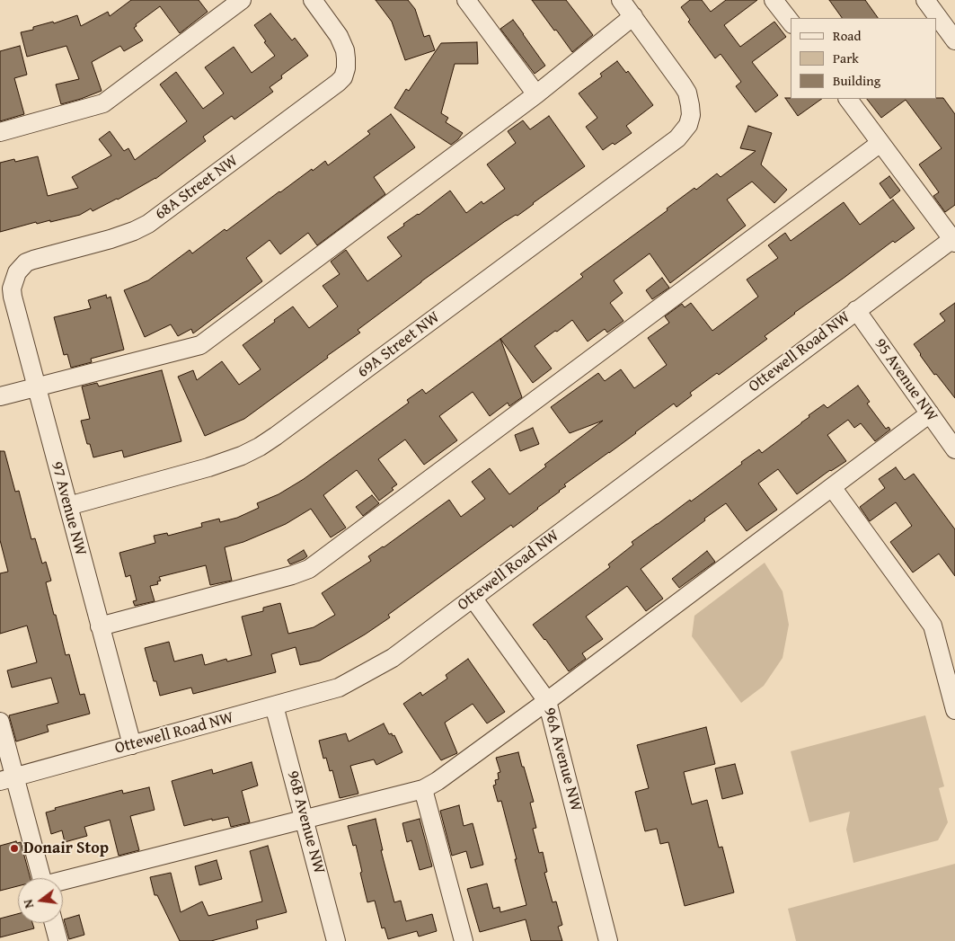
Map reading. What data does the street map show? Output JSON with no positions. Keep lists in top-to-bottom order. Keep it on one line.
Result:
{"streets":{"street":["68A Street NW","69A Street NW","Ottewell Road NW","95 Avenue NW","97 Avenue NW","96A Avenue NW","96B Avenue NW"]},"crossings":[["68A Street NW","97 Avenue NW"],["69A Street NW","97 Avenue NW"],["Ottewell Road NW","95 Avenue NW"],["Ottewell Road NW","97 Avenue NW"],["Ottewell Road NW","96A Avenue NW"],["Ottewell Road NW","96B Avenue NW"]],"places":["Donair Stop"],"legend":["Road","Park","Building"],"north":"left"}
